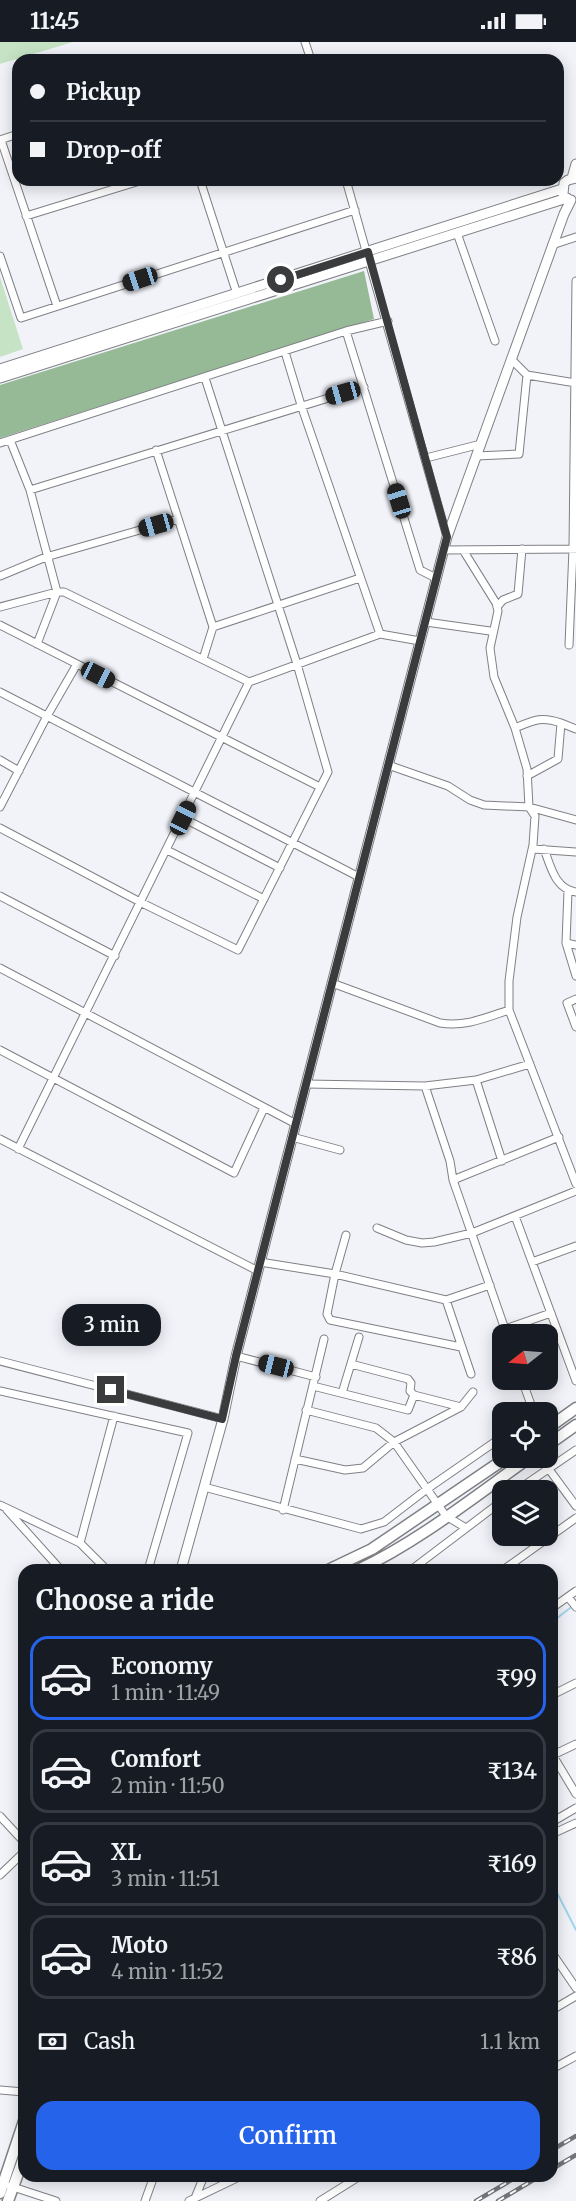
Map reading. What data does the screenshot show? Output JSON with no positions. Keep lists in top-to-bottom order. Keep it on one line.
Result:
{"north":"left","page":{"status":"11:45","banner":["Pickup","Drop-off"],"bubble":"3 min","heading":"Choose a ride","list":[{"name":"Economy","note":"1 min · 11:49","value":"₹99"},{"name":"Comfort","note":"2 min · 11:50","value":"₹134"},{"name":"XL","note":"3 min · 11:51","value":"₹169"},{"name":"Moto","note":"4 min · 11:52","value":"₹86"}],"pay":["Cash","1.1 km"],"buttons":"Confirm"}}
